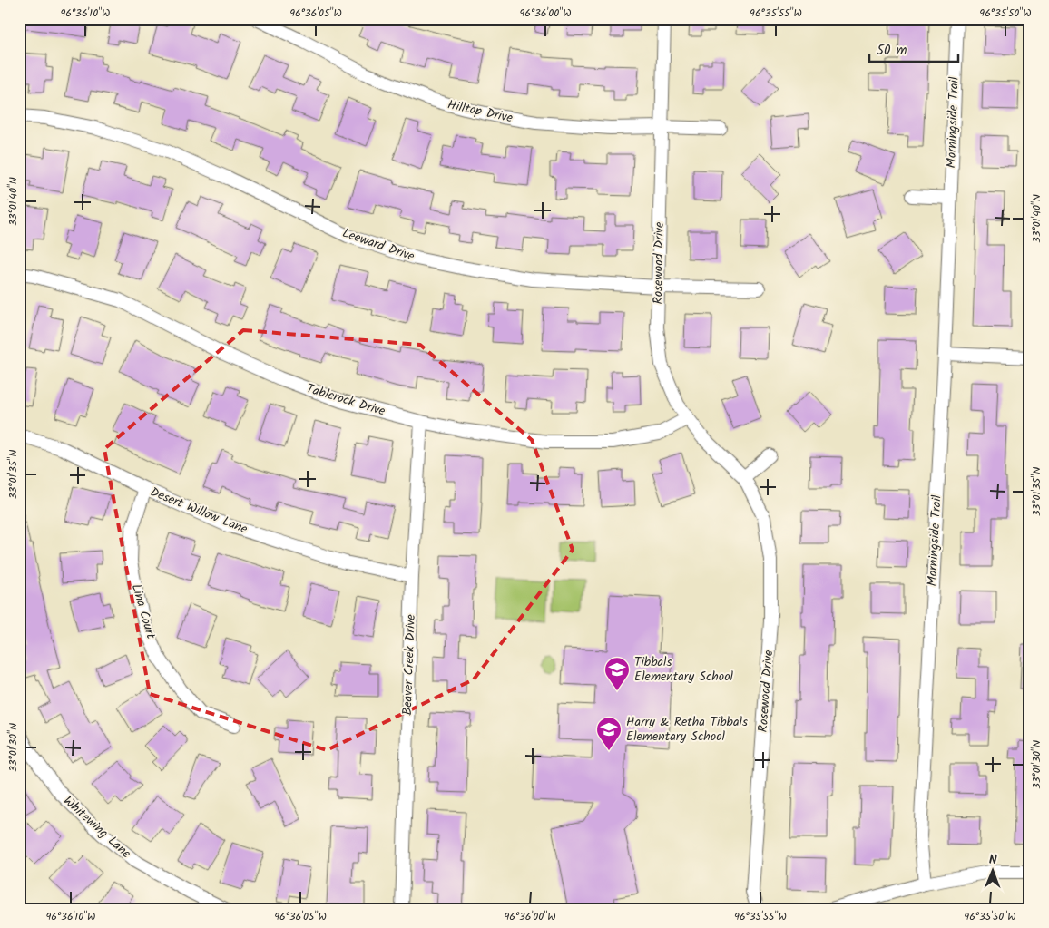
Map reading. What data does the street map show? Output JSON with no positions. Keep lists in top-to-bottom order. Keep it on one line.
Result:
{"streets":{"street":["Hilltop Drive","Morningside Trail","Leeward Drive","Rosewood Drive","Tablerock Drive","Desert Willow Lane","Lina Court","Beaver Creek Drive","Whitewing Lane"]},"crossings":[["Hilltop Drive","Rosewood Drive"],["Leeward Drive","Rosewood Drive"],["Rosewood Drive","Tablerock Drive"],["Tablerock Drive","Beaver Creek Drive"],["Desert Willow Lane","Lina Court"],["Desert Willow Lane","Beaver Creek Drive"]],"places":{"school or university":["Tibbals Elementary School","Harry & Retha Tibbals Elementary School"]},"scale_bar":"50 m","north":"top","coordinates":["96°36'10\"W","96°36'05\"W","96°36'00\"W","96°35'55\"W","96°35'50\"W","33°01'40\"N","33°01'35\"N","33°01'30\"N"]}
